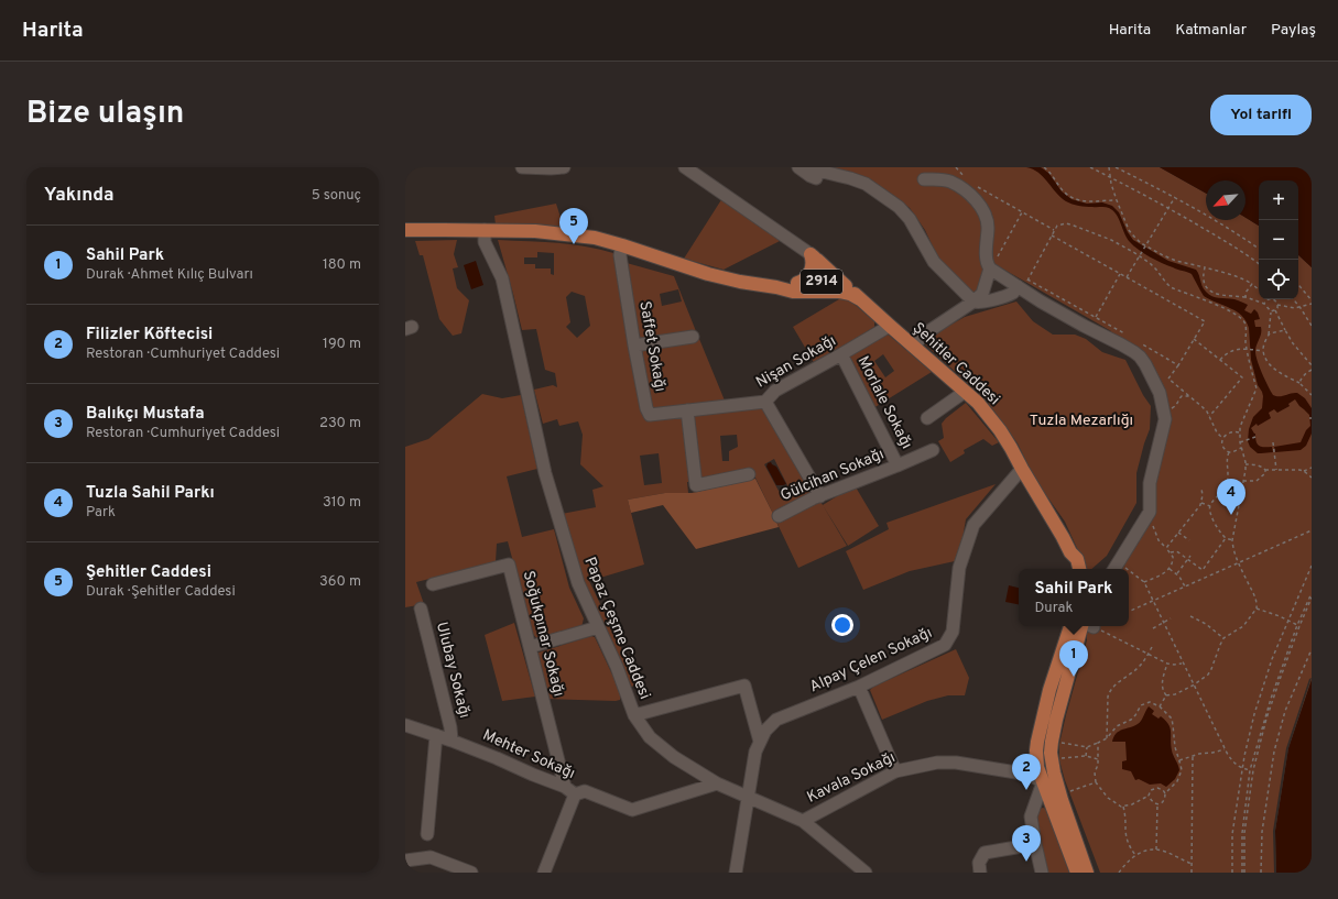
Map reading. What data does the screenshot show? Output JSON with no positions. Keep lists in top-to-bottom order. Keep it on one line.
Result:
{"streets":{"main road":["2914","Şehitler Caddesi"],"street":["Saffet Sokağı","Nişan Sokağı","Morlale Sokağı","Gülcihan Sokağı","Papaz Çeşme Caddesi","Soğukpınar Sokağı","Alpay Çelen Sokağı","Ulubay Sokağı","Mehter Sokağı","Kavala Sokağı"]},"crossings":[["Saffet Sokağı","Nişan Sokağı"],["Saffet Sokağı","Şehitler Caddesi"],["Nişan Sokağı","Şehitler Caddesi"],["Nişan Sokağı","Morlale Sokağı"],["Şehitler Caddesi","Papaz Çeşme Caddesi"],["Şehitler Caddesi","Alpay Çelen Sokağı"],["Morlale Sokağı","Gülcihan Sokağı"],["Papaz Çeşme Caddesi","Alpay Çelen Sokağı"],["Papaz Çeşme Caddesi","Mehter Sokağı"],["Papaz Çeşme Caddesi","Kavala Sokağı"],["Soğukpınar Sokağı","Mehter Sokağı"],["Ulubay Sokağı","Mehter Sokağı"]],"parks":["Tuzla Mezarlığı"],"north":"bottom left","page":{"header":"Harita","nav":["Harita","Katmanlar","Paylaş"],"title":"Bize ulaşın","buttons":"Yol tarifi","heading":["Yakında","5 sonuç"],"map_buttons":["+","−"],"pins":["5","4","1","2","3"],"list":[{"mark":"1","name":"Sahil Park","note":"Durak · Ahmet Kılıç Bulvarı","value":"180 m"},{"mark":"2","name":"Filizler Köftecisi","note":"Restoran · Cumhuriyet Caddesi","value":"190 m"},{"mark":"3","name":"Balıkçı Mustafa","note":"Restoran · Cumhuriyet Caddesi","value":"230 m"},{"mark":"4","name":"Tuzla Sahil Parkı","note":"Park","value":"310 m"},{"mark":"5","name":"Şehitler Caddesi","note":"Durak · Şehitler Caddesi","value":"360 m"}],"popup":["Sahil Park","Durak"]}}
